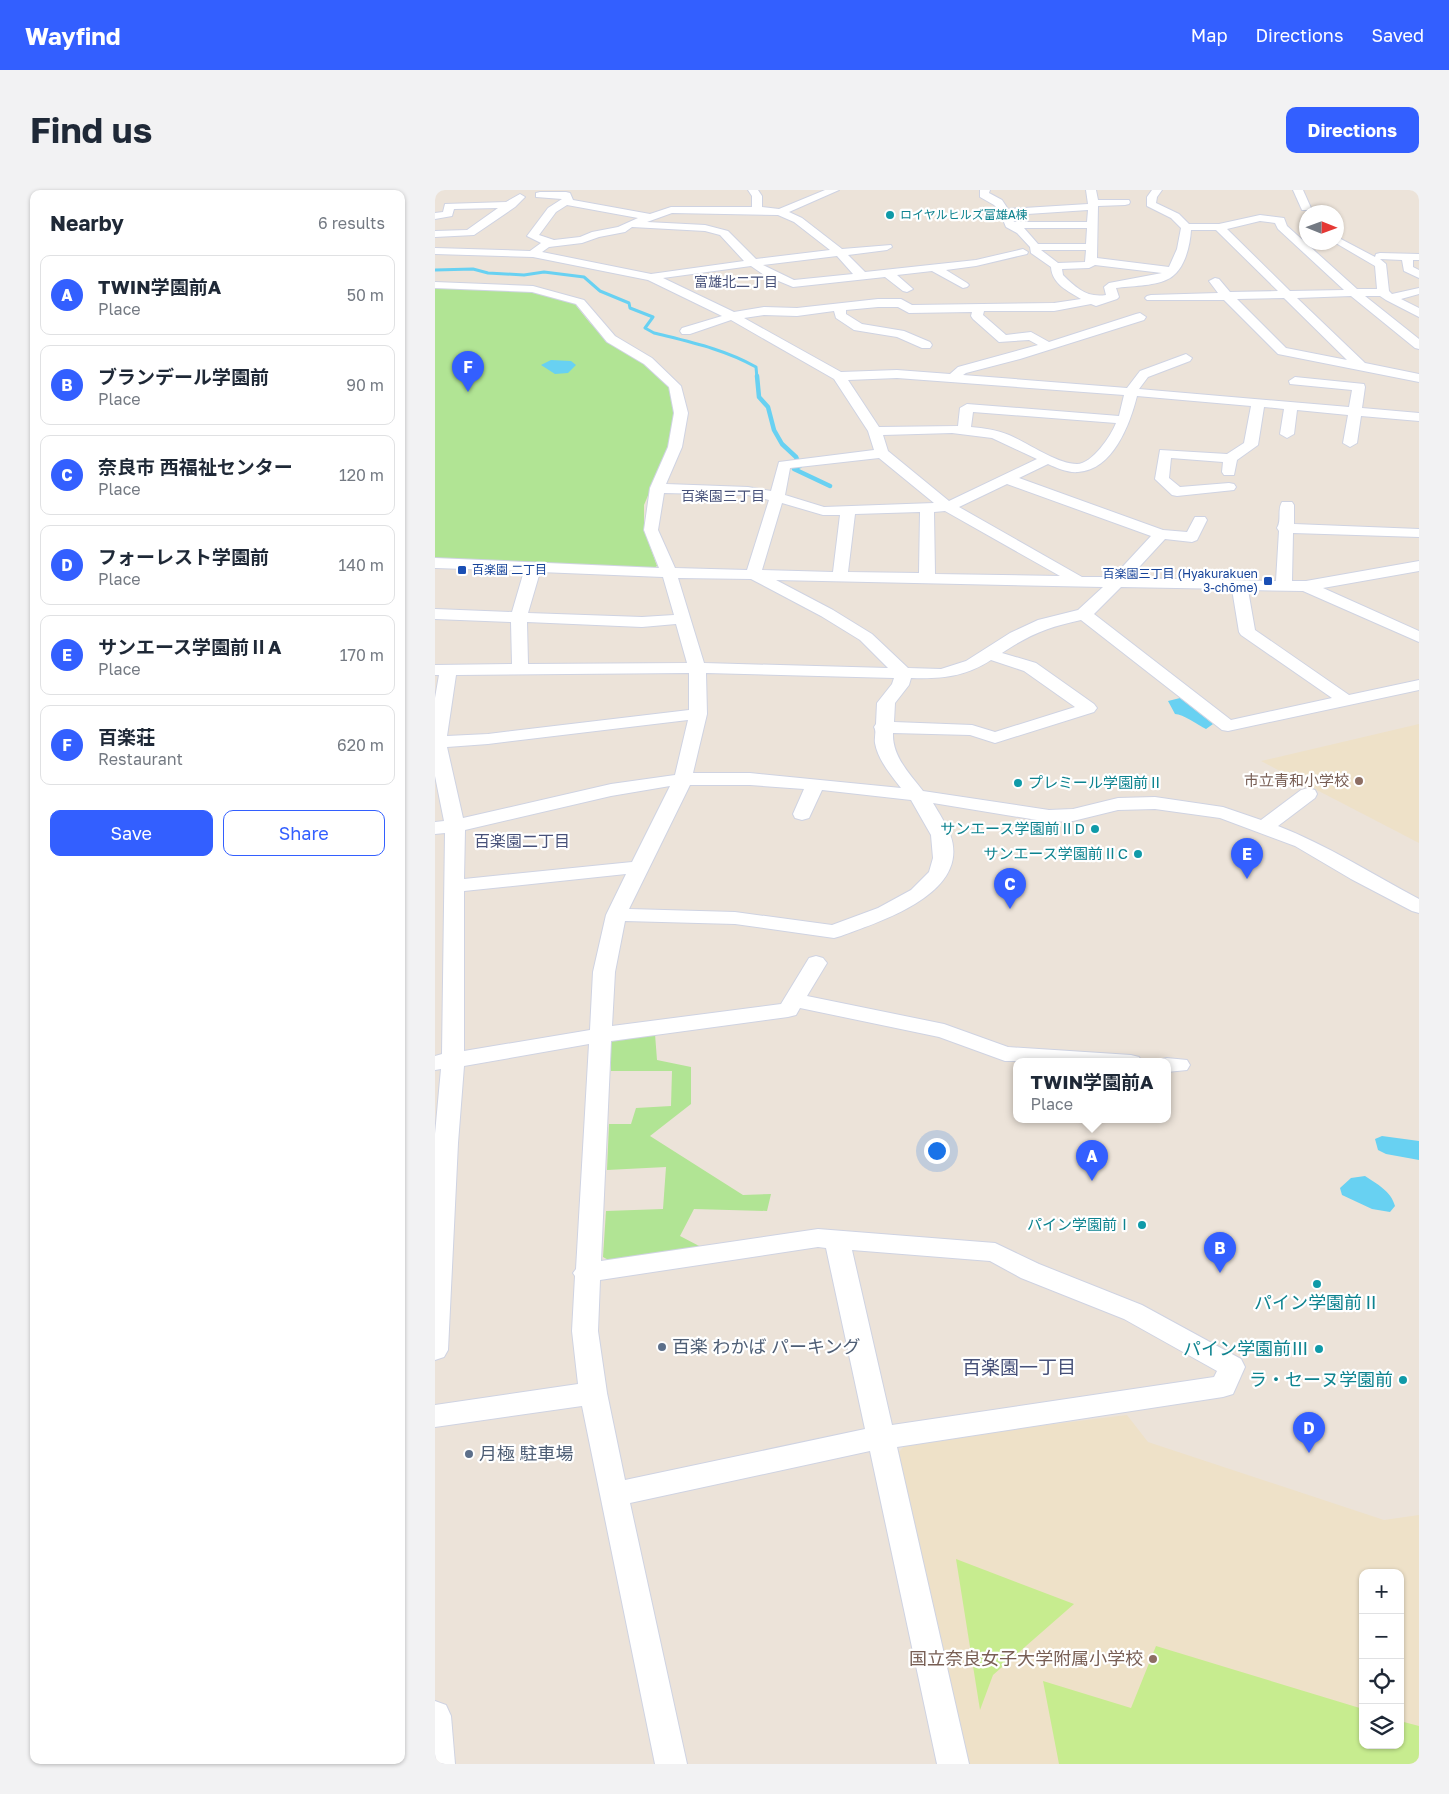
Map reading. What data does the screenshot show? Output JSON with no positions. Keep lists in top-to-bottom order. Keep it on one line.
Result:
{"districts":["富雄北二丁目","百楽園三丁目","百楽園二丁目","百楽園一丁目"],"places":{"other":["ロイヤルヒルズ富雄A棟","市立青和小学校","プレミール学園前Ⅱ","サンエース学園前ⅡD","サンエース学園前ⅡC","パイン学園前Ⅰ","パイン学園前Ⅱ","百楽 わかば パーキング","パイン学園前Ⅲ","ラ・セーヌ学園前","月極 駐車場","国立奈良女子大学附属小学校"],"transit":["百楽園 二丁目","百楽園三丁目 (Hyakurakuen 3-chōme)"]},"north":"right","page":{"header":"Wayfind","nav":["Map","Directions","Saved"],"buttons":["Directions",["Save","Share"]],"title":"Find us","heading":["Nearby","6 results"],"list":[{"mark":"A","name":"TWIN学園前A","note":"Place","value":"50 m"},{"mark":"B","name":"ブランデール学園前","note":"Place","value":"90 m"},{"mark":"C","name":"奈良市 西福祉センター","note":"Place","value":"120 m"},{"mark":"D","name":"フォーレスト学園前","note":"Place","value":"140 m"},{"mark":"E","name":"サンエース学園前ⅡA","note":"Place","value":"170 m"},{"mark":"F","name":"百楽荘","note":"Restaurant","value":"620 m"}],"pins":["F","E","C","A","B","D"],"popup":["TWIN学園前A","Place"],"map_buttons":["+","−"]}}
